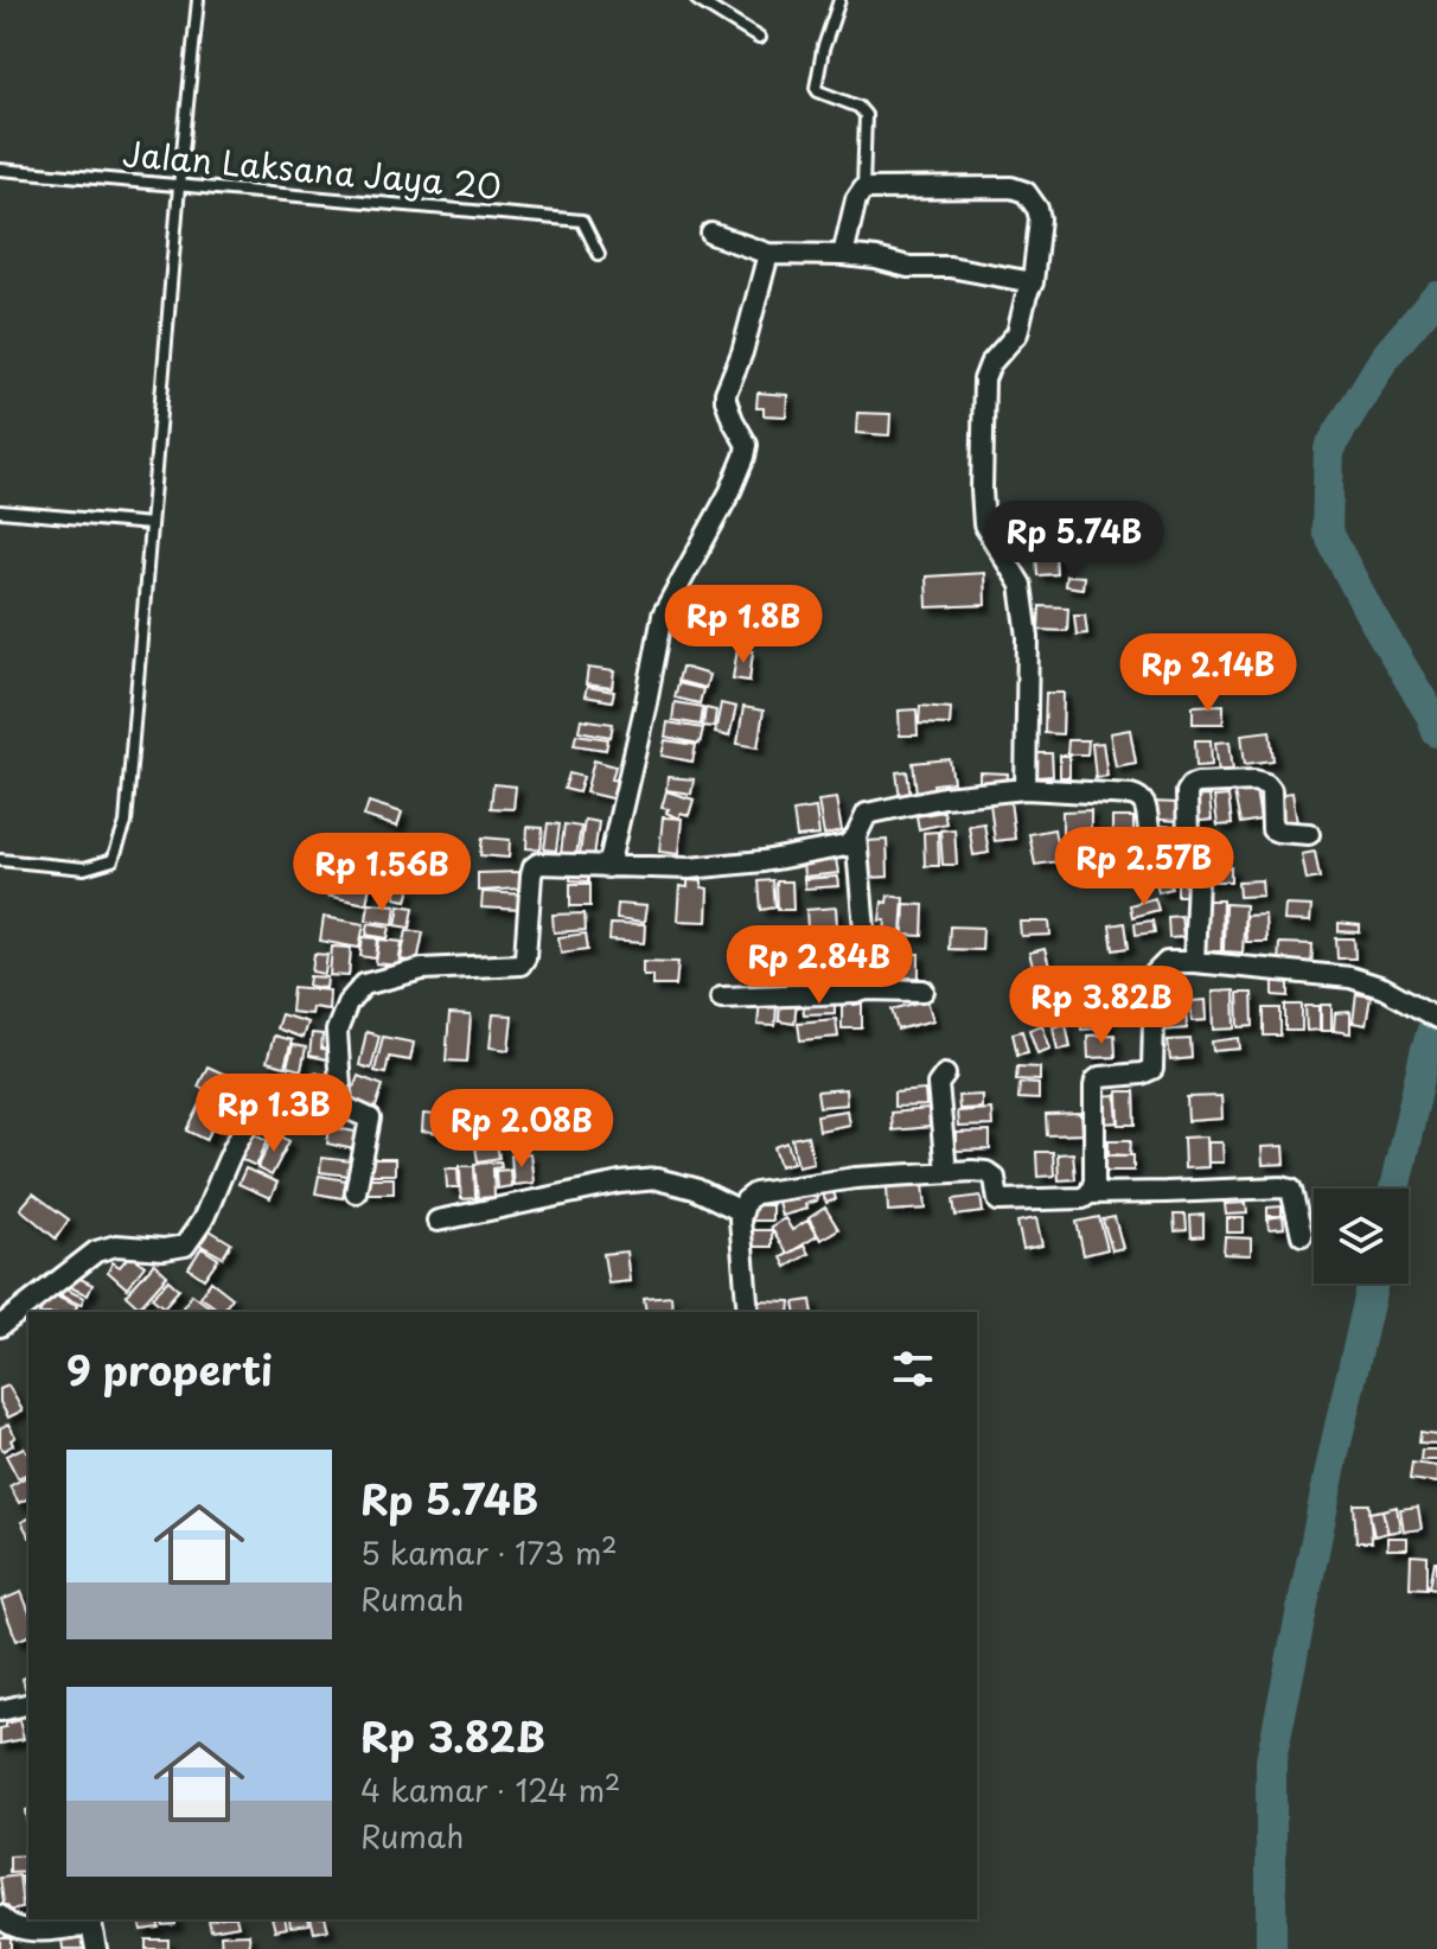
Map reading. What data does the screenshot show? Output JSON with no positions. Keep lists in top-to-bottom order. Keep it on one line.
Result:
{"streets":{"lane":["Jalan Laksana Jaya 20"]},"page":{"price":["Rp 5.74B","Rp 1.8B","Rp 2.14B","Rp 2.57B","Rp 1.56B","Rp 2.84B","Rp 3.82B","Rp 1.3B","Rp 2.08B"],"heading":"9 properti","list":[{"name":"Rp 5.74B","note":"5 kamar · 173 m² · Rumah"},{"name":"Rp 3.82B","note":"4 kamar · 124 m² · Rumah"}]}}
